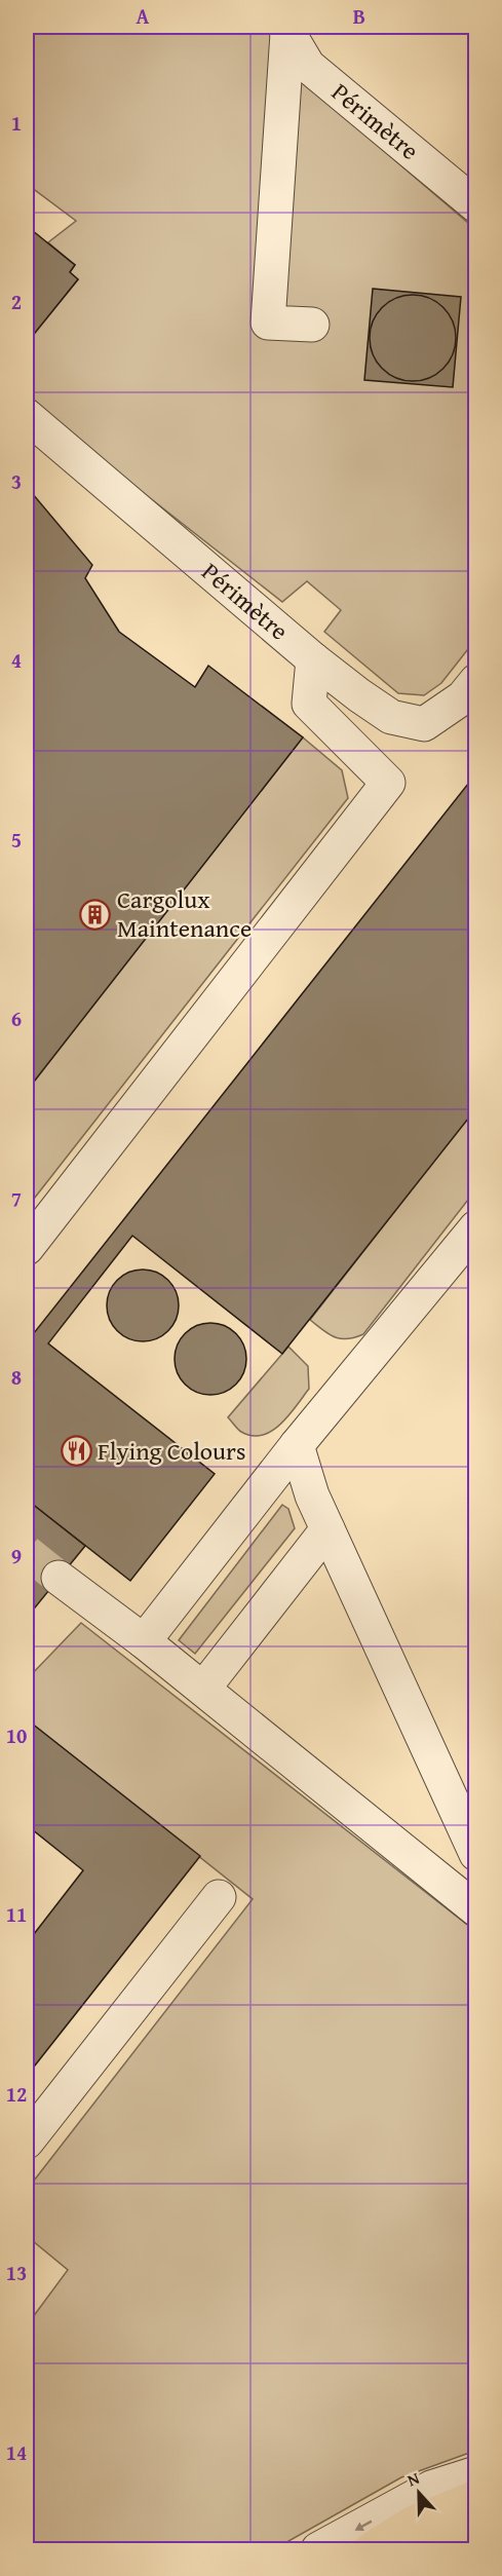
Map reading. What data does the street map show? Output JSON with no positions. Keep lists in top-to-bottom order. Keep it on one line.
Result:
{"streets":{"lane":["Périmètre"]},"places":{"building":["Cargolux Maintenance"],"restaurant":["Flying Colours"]},"north":"top","grid":{"columns":["A","B"],"rows":["1","2","3","4","5","6","7","8","9","10","11","12","13","14"]}}
